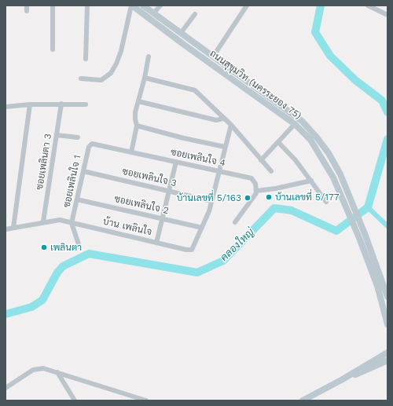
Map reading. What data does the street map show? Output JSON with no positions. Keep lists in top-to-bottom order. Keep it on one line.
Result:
{"streets":{"street":["ถนนสุขุมวิท (นครระยอง 75)","ซอยเพลินใจ 4","ซอยเพลินตา 3","ซอยเพลินใจ 3","ซอยเพลินใจ 1","ซอยเพลินใจ 2","บ้าน เพลินใจ"]},"crossings":[["ซอยเพลินใจ 4","ซอยเพลินใจ 1"],["ซอยเพลินตา 3","บ้าน เพลินใจ"],["ซอยเพลินใจ 3","ซอยเพลินใจ 1"],["ซอยเพลินใจ 1","ซอยเพลินใจ 2"],["ซอยเพลินใจ 1","บ้าน เพลินใจ"],["ซอยเพลินใจ 2","บ้าน เพลินใจ"]],"water":["คลองใหญ่"],"places":["บ้านเลขที่ 5/177","บ้านเลขที่ 5/163","เพลินตา"]}
